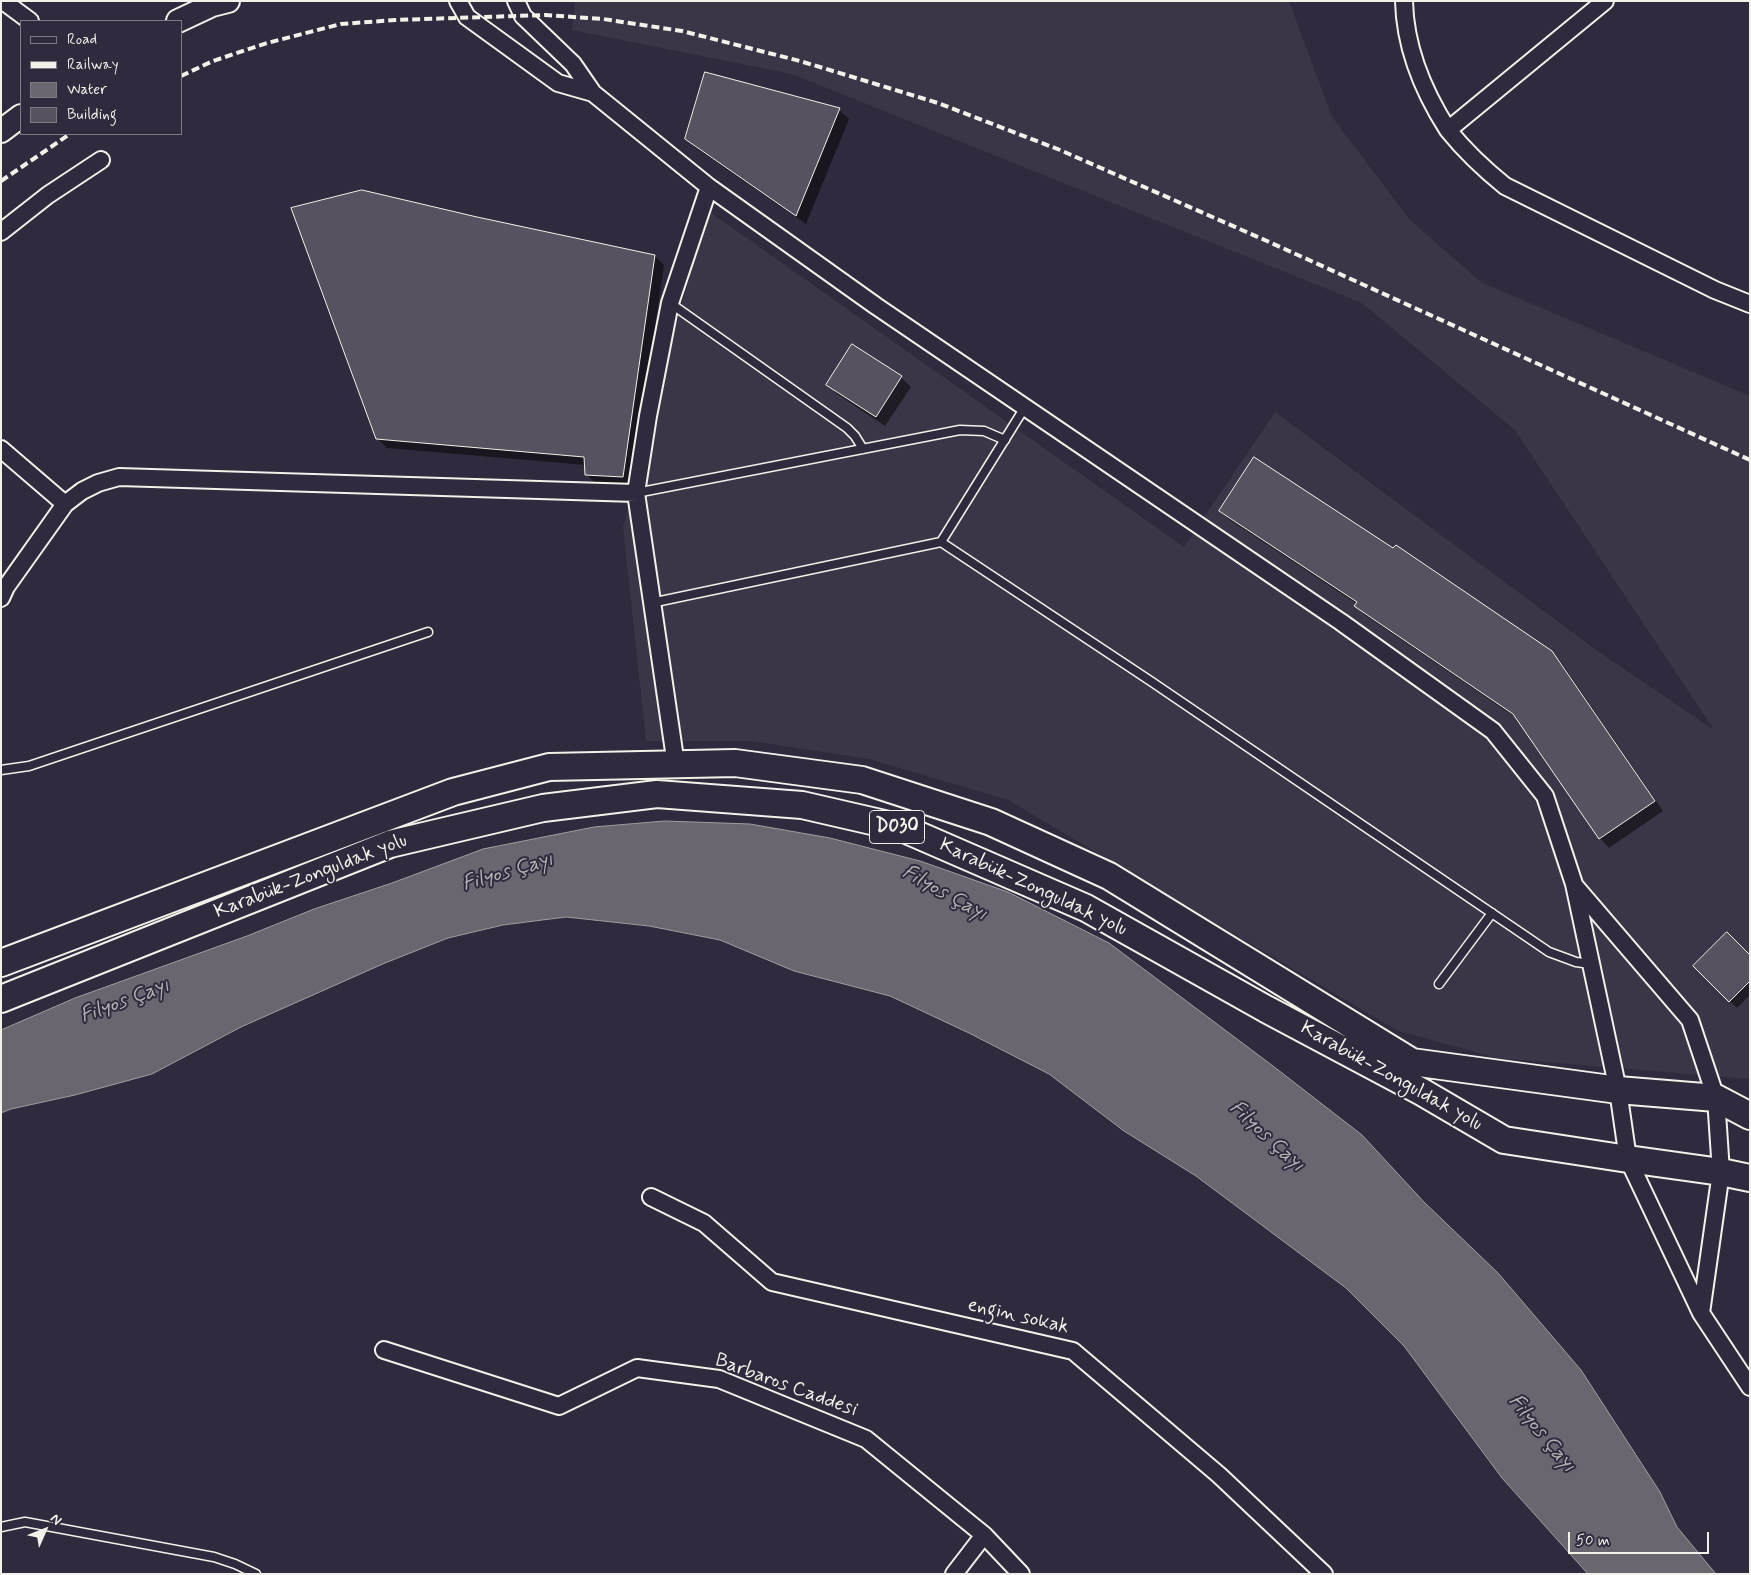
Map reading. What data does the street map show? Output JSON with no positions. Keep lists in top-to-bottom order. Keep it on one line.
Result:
{"streets":{"highway":["D030","Karabük-Zonguldak yolu"],"street":["engin sokak","Barbaros Caddesi"]},"water":["Filyos Çayı"],"legend":["Road","Railway","Water","Building"],"scale_bar":"50 m","north":"top right"}
